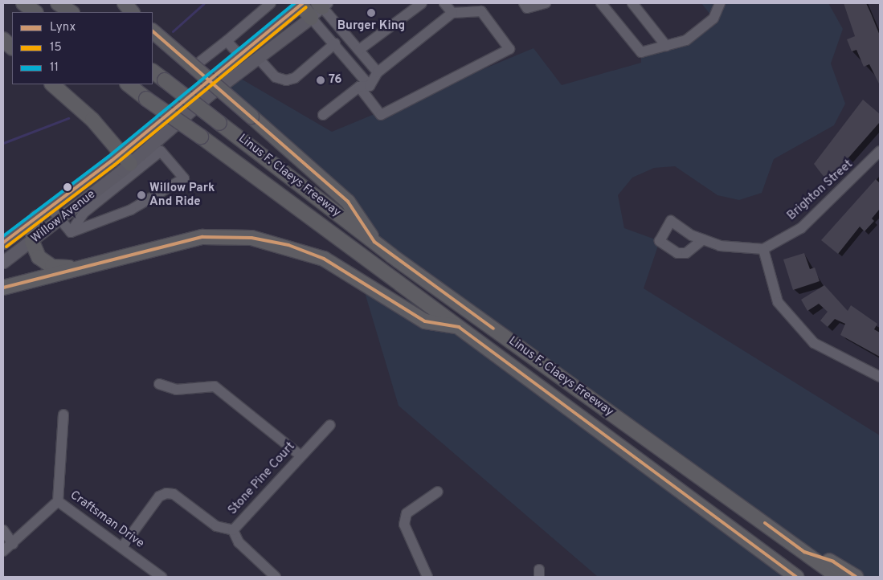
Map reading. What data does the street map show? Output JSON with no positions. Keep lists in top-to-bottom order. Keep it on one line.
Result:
{"streets":{"highway":["Linus F. Claeys Freeway"],"main road":["Willow Avenue"],"street":["Brighton Street","Stone Pine Court","Craftsman Drive"]},"crossings":[["Stone Pine Court","Craftsman Drive"]],"places":["Burger King","76","Willow Park And Ride"],"lines":["transit line Lynx","transit line 11","transit line 15"],"legend":["Lynx","15","11"]}
